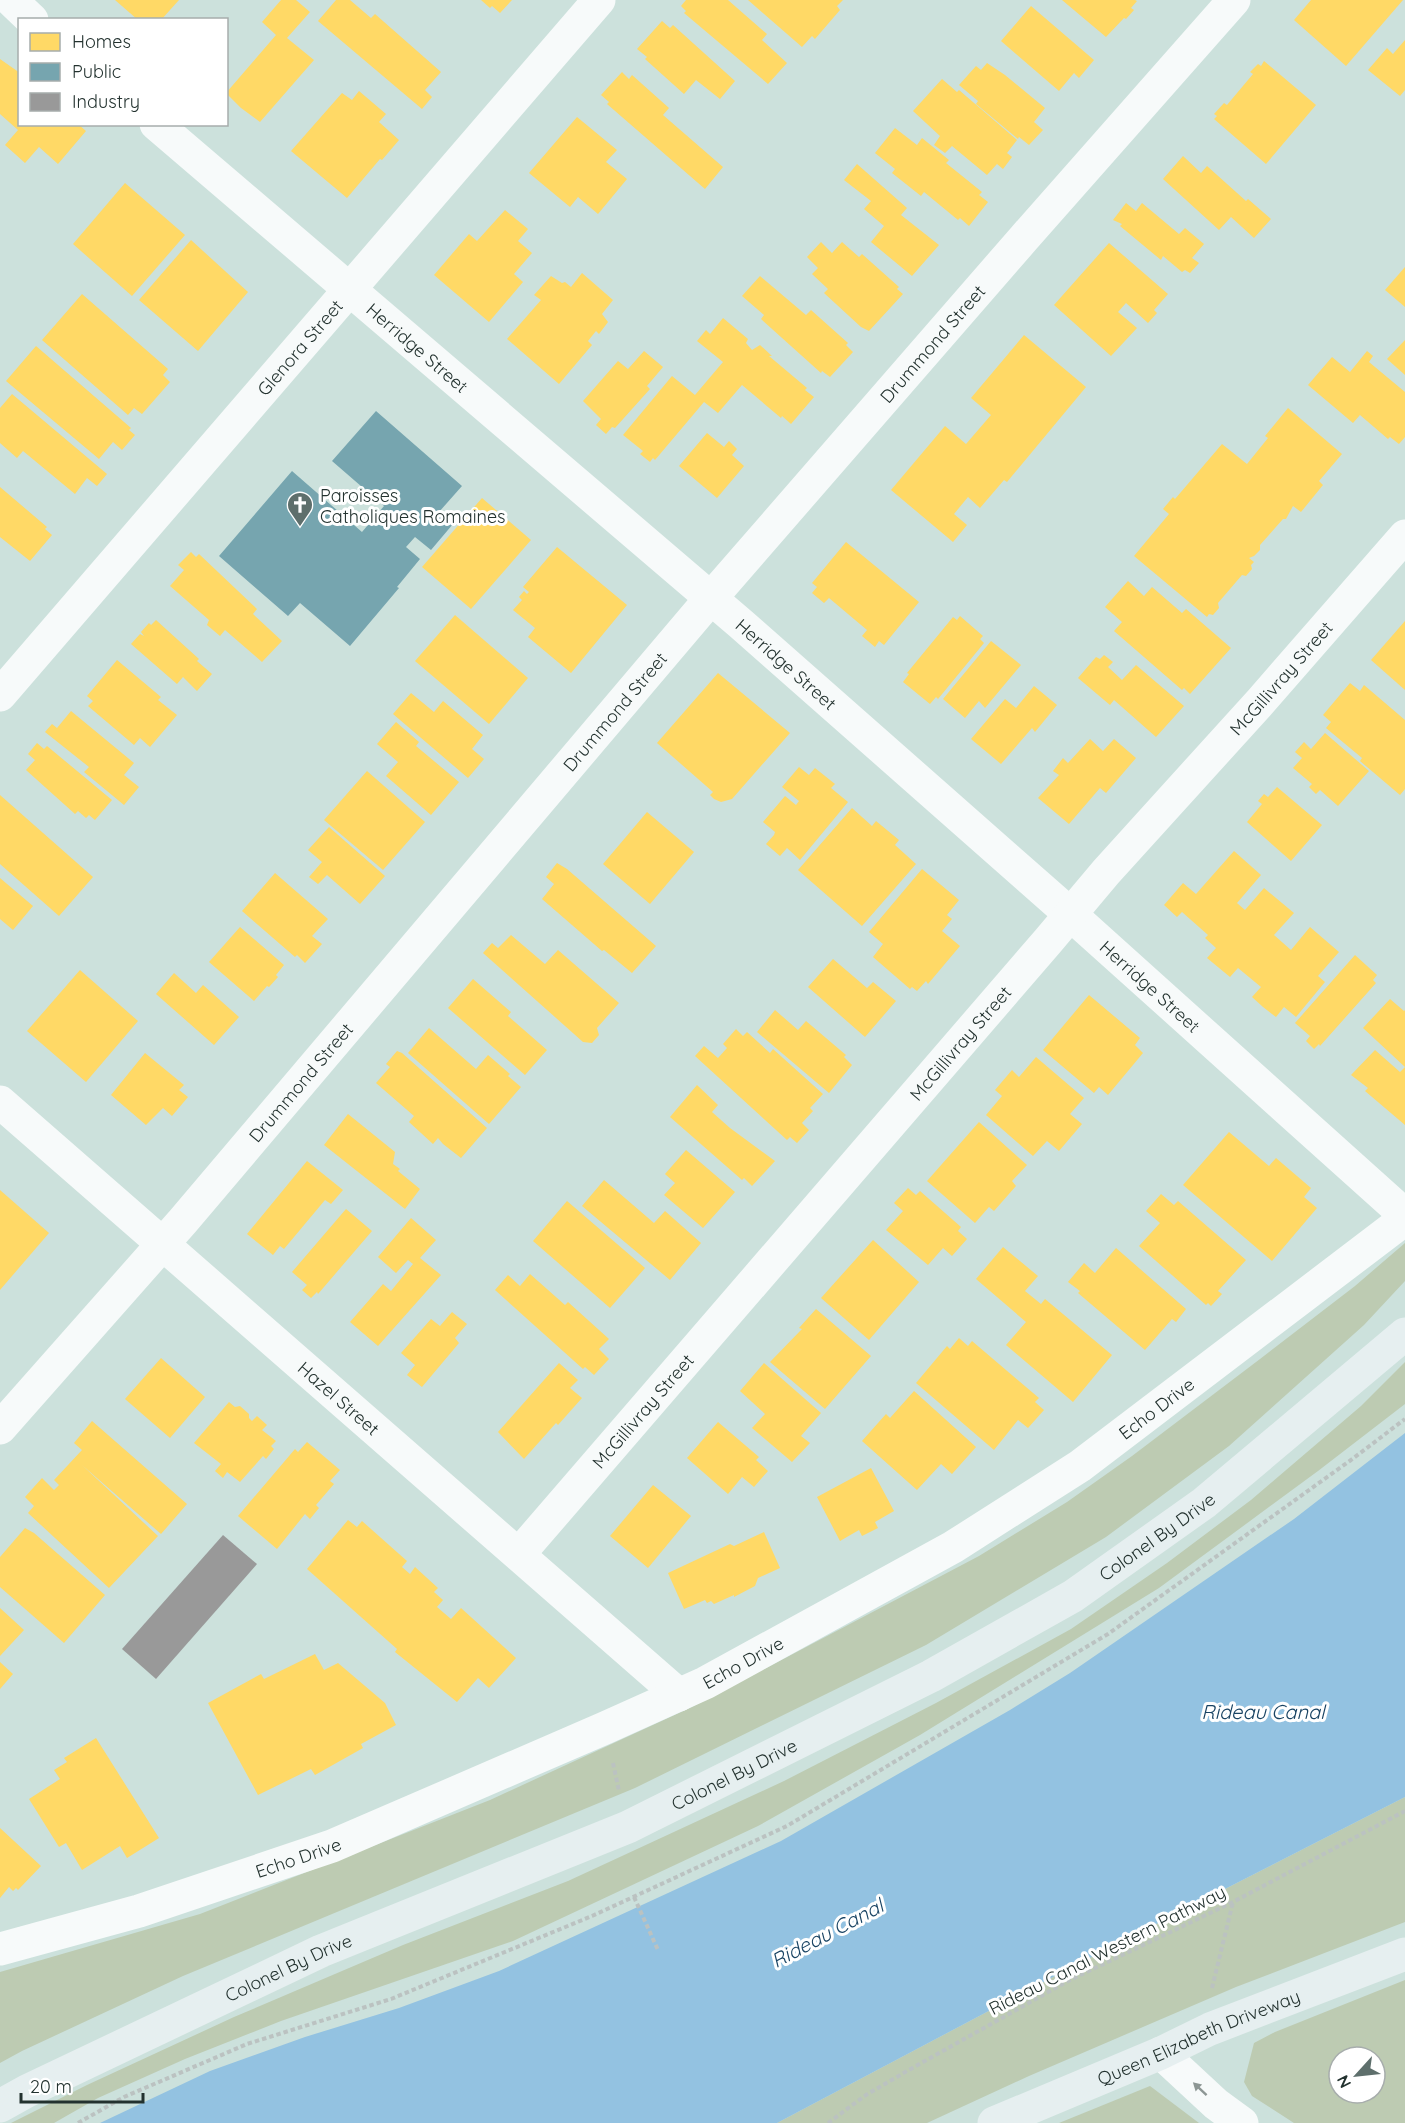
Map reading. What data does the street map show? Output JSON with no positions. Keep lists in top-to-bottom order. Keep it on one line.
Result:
{"streets":{"main road":["Colonel By Drive","Queen Elizabeth Driveway"],"street":["Drummond Street","Herridge Street","Glenora Street","McGillivray Street","Hazel Street","Echo Drive"],"path":["Rideau Canal Western Pathway"]},"crossings":[["Drummond Street","Herridge Street"],["Drummond Street","Hazel Street"],["Herridge Street","Glenora Street"],["Herridge Street","McGillivray Street"],["Herridge Street","Echo Drive"],["McGillivray Street","Hazel Street"],["Hazel Street","Echo Drive"]],"water":["Rideau Canal"],"places":{"church":["Paroisses Catholiques Romaines"]},"legend":["Homes","Public","Industry"],"scale_bar":"20 m","north":"bottom left"}
